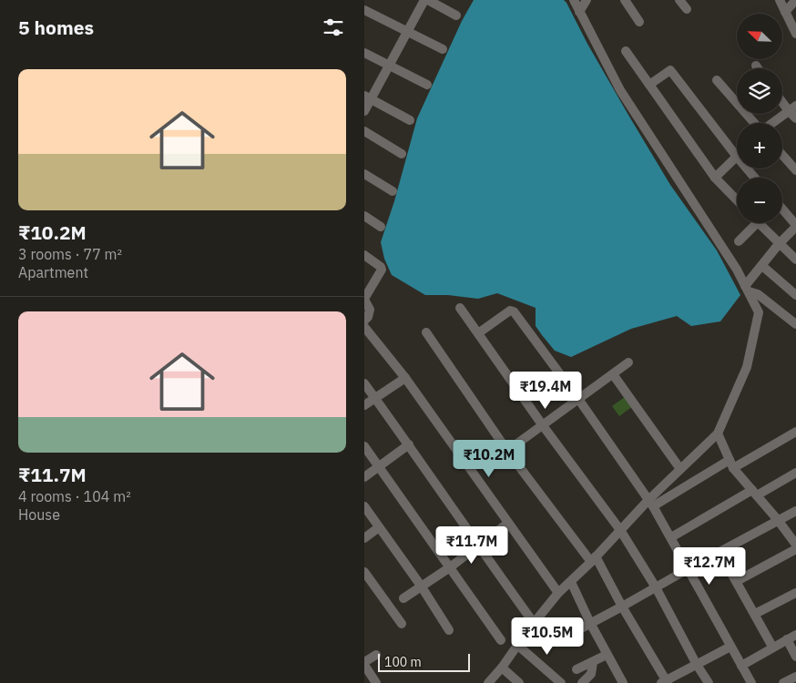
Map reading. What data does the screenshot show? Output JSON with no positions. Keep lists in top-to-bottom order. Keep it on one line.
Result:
{"scale_bar":"100 m","north":"top left","page":{"heading":"5 homes","map_buttons":["+","−"],"list":[{"name":"₹10.2M","note":"3 rooms · 77 m² · Apartment"},{"name":"₹11.7M","note":"4 rooms · 104 m² · House"}],"price":["₹19.4M","₹10.2M","₹11.7M","₹12.7M","₹10.5M"],"scale":"100 m"}}
